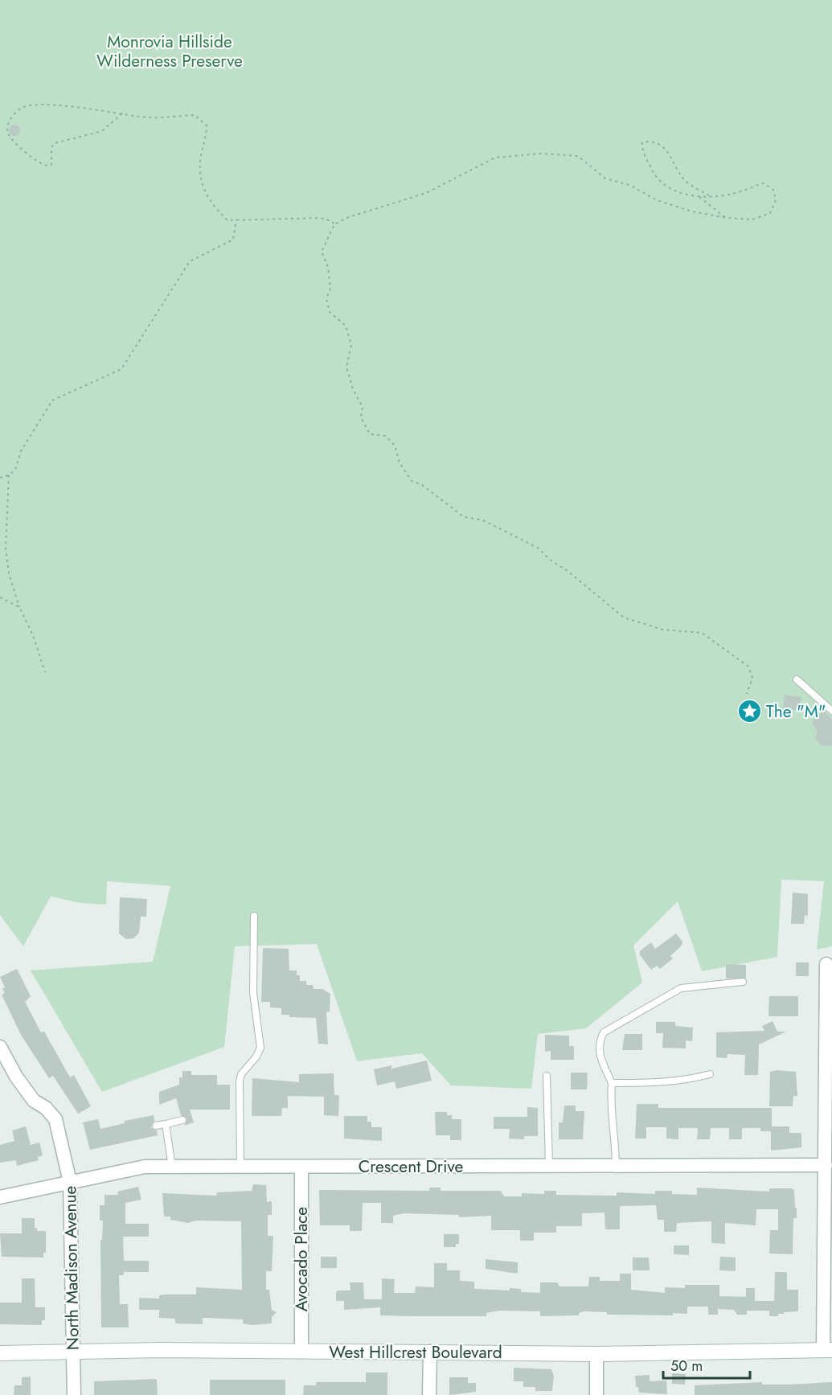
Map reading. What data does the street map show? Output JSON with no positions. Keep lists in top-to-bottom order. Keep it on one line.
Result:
{"streets":{"street":["Crescent Drive","Avocado Place","North Madison Avenue","West Hillcrest Boulevard"]},"crossings":[["Crescent Drive","Avocado Place"],["Crescent Drive","North Madison Avenue"],["Avocado Place","West Hillcrest Boulevard"],["North Madison Avenue","West Hillcrest Boulevard"]],"parks":["Monrovia Hillside Wilderness Preserve"],"places":{"place":["The \"M\""]},"scale_bar":"50 m"}
